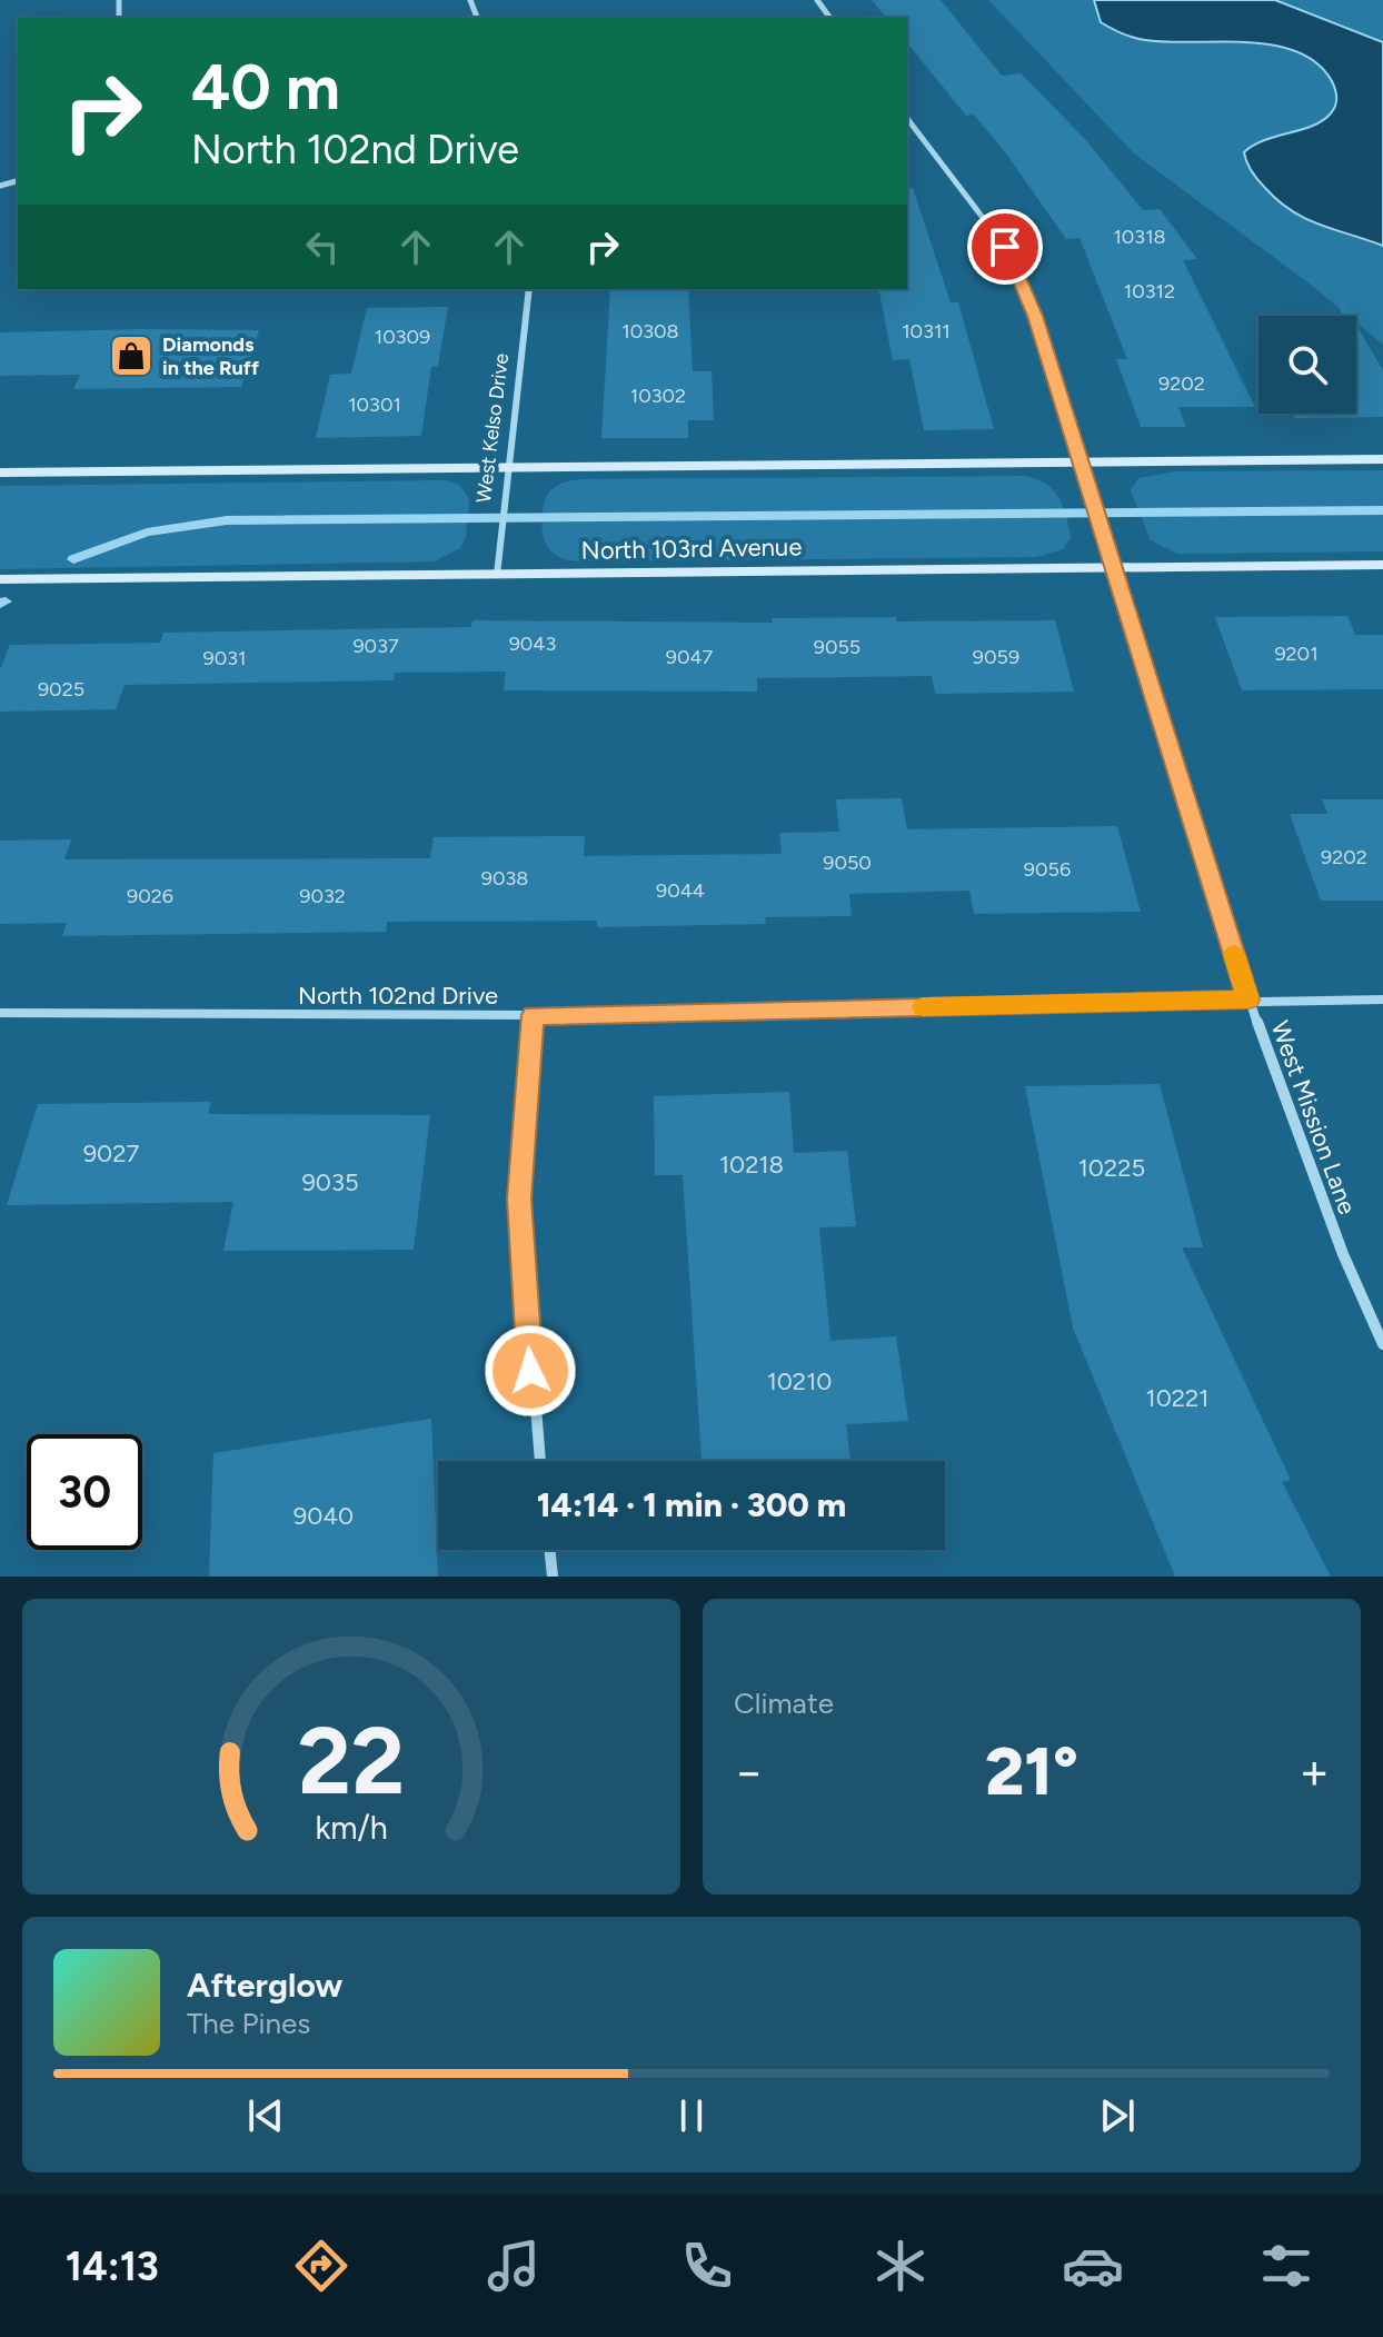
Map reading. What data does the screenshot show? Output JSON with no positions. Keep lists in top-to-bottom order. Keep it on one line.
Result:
{"streets":{"street":["West Kelso Drive","North 103rd Avenue","North 102nd Drive","West Mission Lane"]},"crossings":[["West Kelso Drive","North 103rd Avenue"],["North 103rd Avenue","West Mission Lane"],["North 102nd Drive","West Mission Lane"]],"places":{"shop":["Diamonds in the Ruff"]},"house_numbers":["10318","10312","10308","10311","10309","9202","10302","10301","9043","9037","9055","9201","9047","9059","9031","9025","9202","9050","9056","9038","9044","9026","9032","9027","10218","10225","9035","10210","10221","9040"],"page":{"turn":["40 m","North 102nd Drive"],"limit":"30","trip":"14:14 · 1 min · 300 m","tile":"Climate","heat":["−","21°","+"],"song":["Afterglow","The Pines"],"tabs":"14:13","gauge":["22","km/h"]}}
